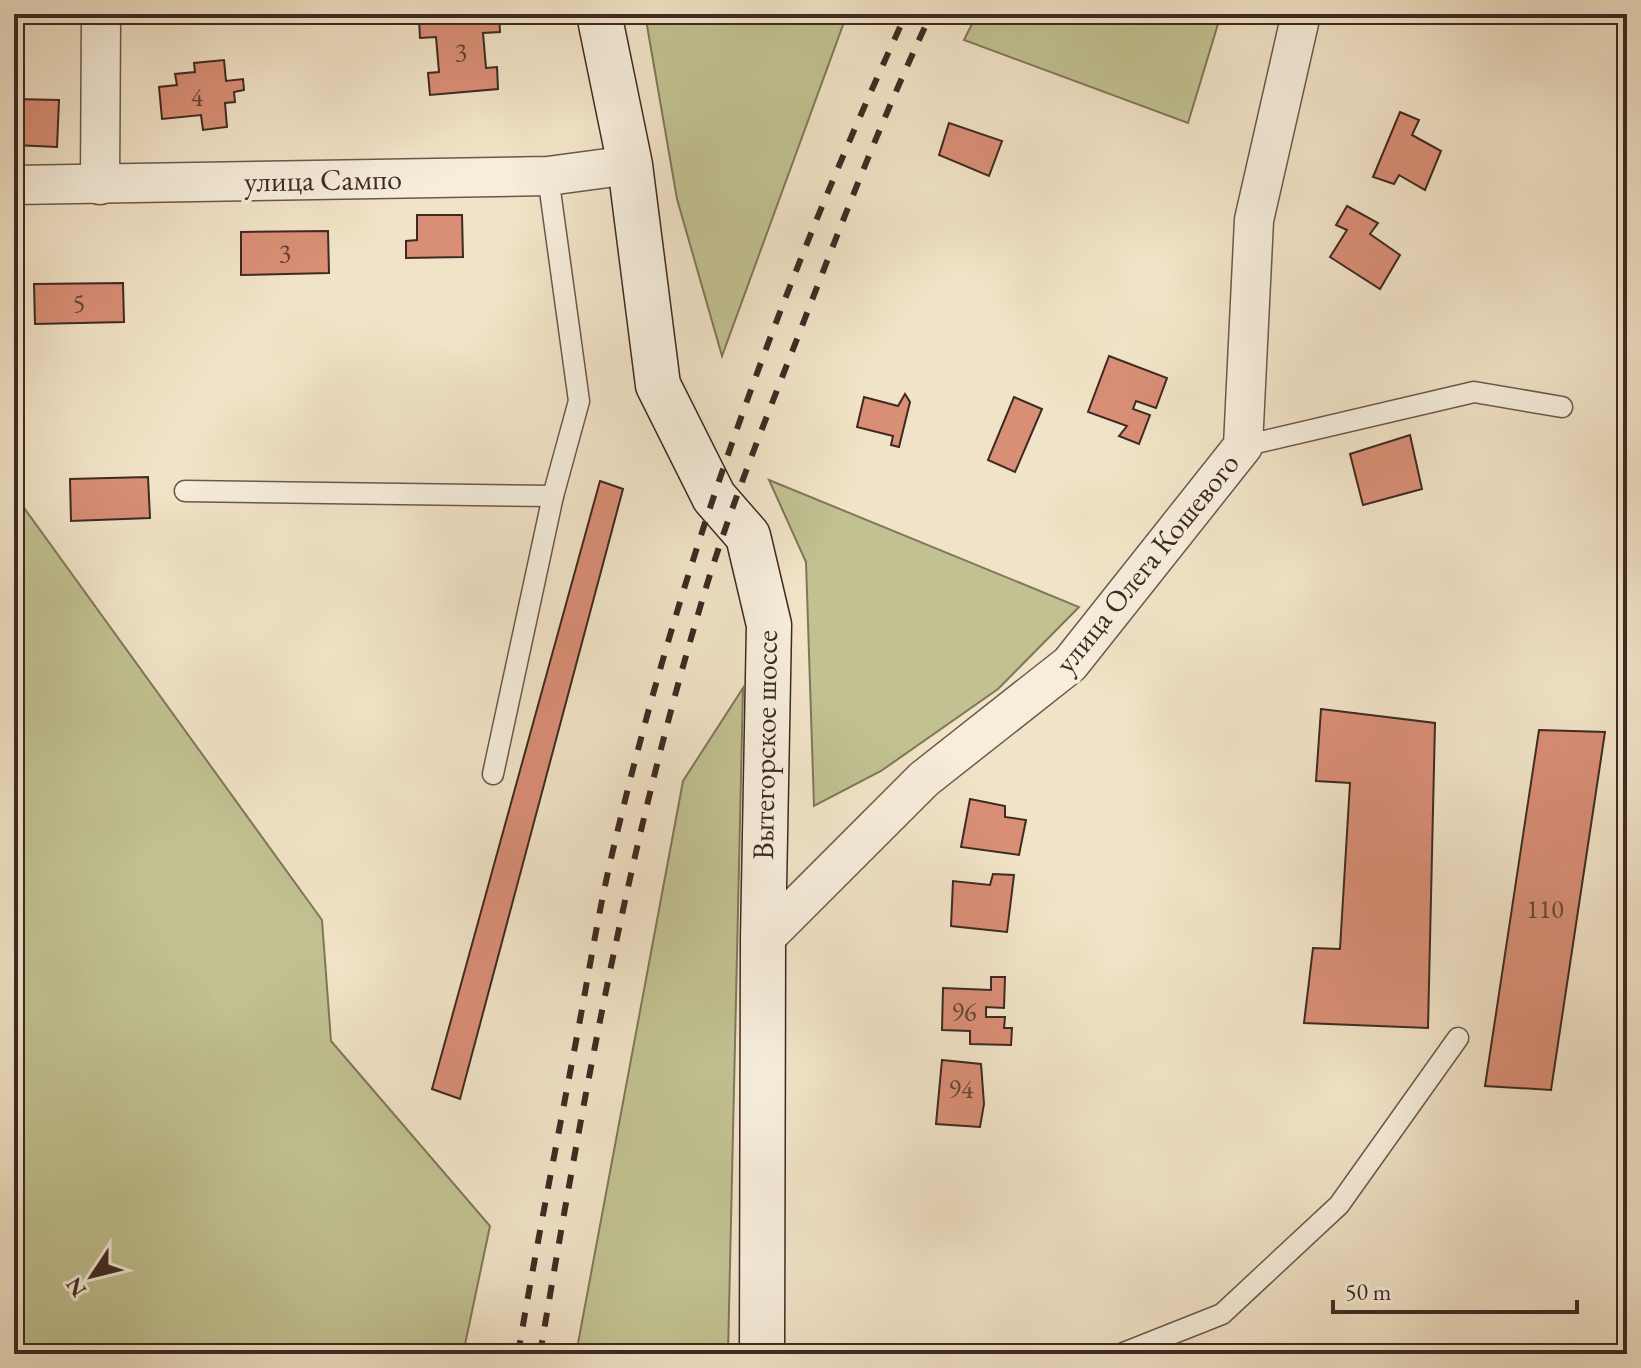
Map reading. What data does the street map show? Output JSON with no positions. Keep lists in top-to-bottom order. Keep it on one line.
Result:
{"streets":{"main road":["Вытегорское шоссе"],"street":["улица Сампо","улица Олега Кошевого"]},"crossings":[["улица Сампо","Вытегорское шоссе"],["улица Олега Кошевого","Вытегорское шоссе"]],"house_numbers":["3","4","3","5","110","96","94"],"scale_bar":"50 m","north":"bottom left"}
